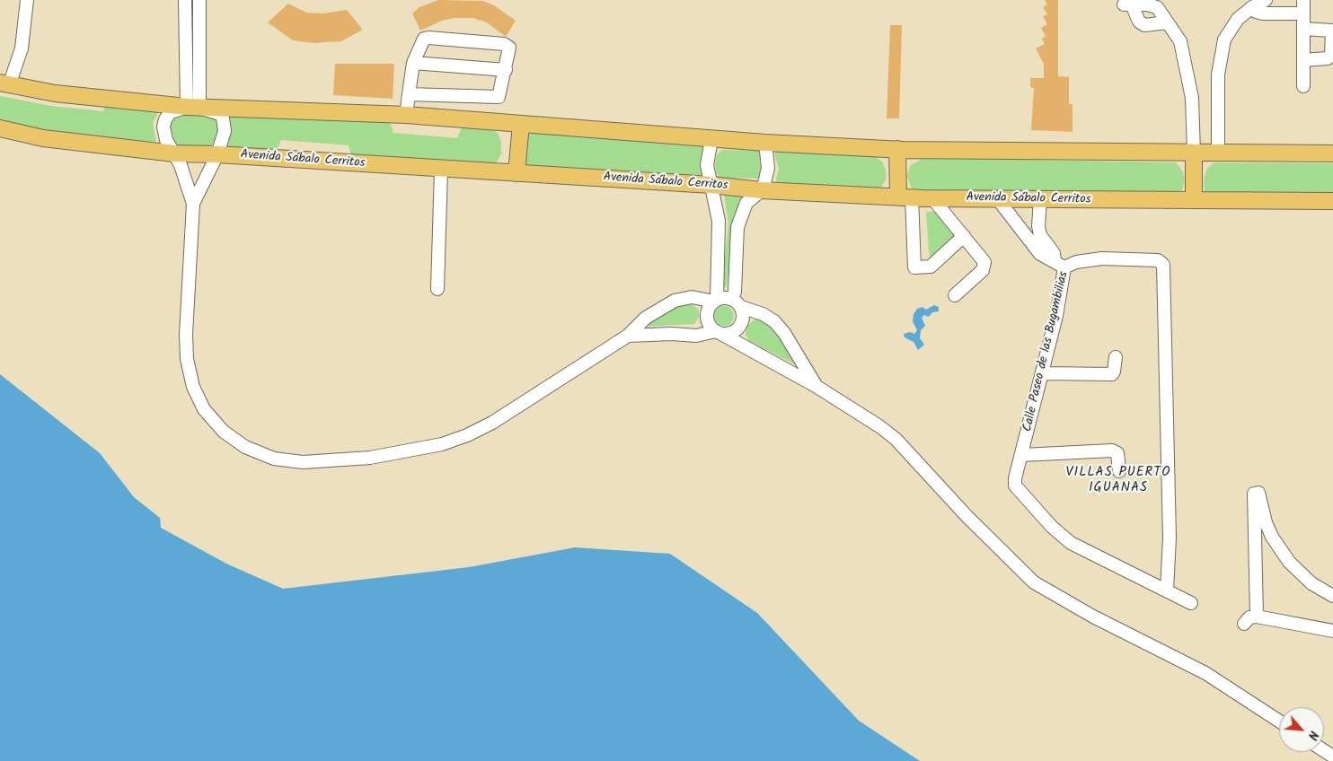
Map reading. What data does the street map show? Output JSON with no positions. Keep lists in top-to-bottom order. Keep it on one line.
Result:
{"streets":{"main road":["Avenida Sábalo Cerritos"],"street":["Calle Paseo de las Bugambilias"]},"crossings":[["Avenida Sábalo Cerritos","Calle Paseo de las Bugambilias"]],"districts":["VILLAS PUERTO IGUANAS"],"north":"bottom right"}
